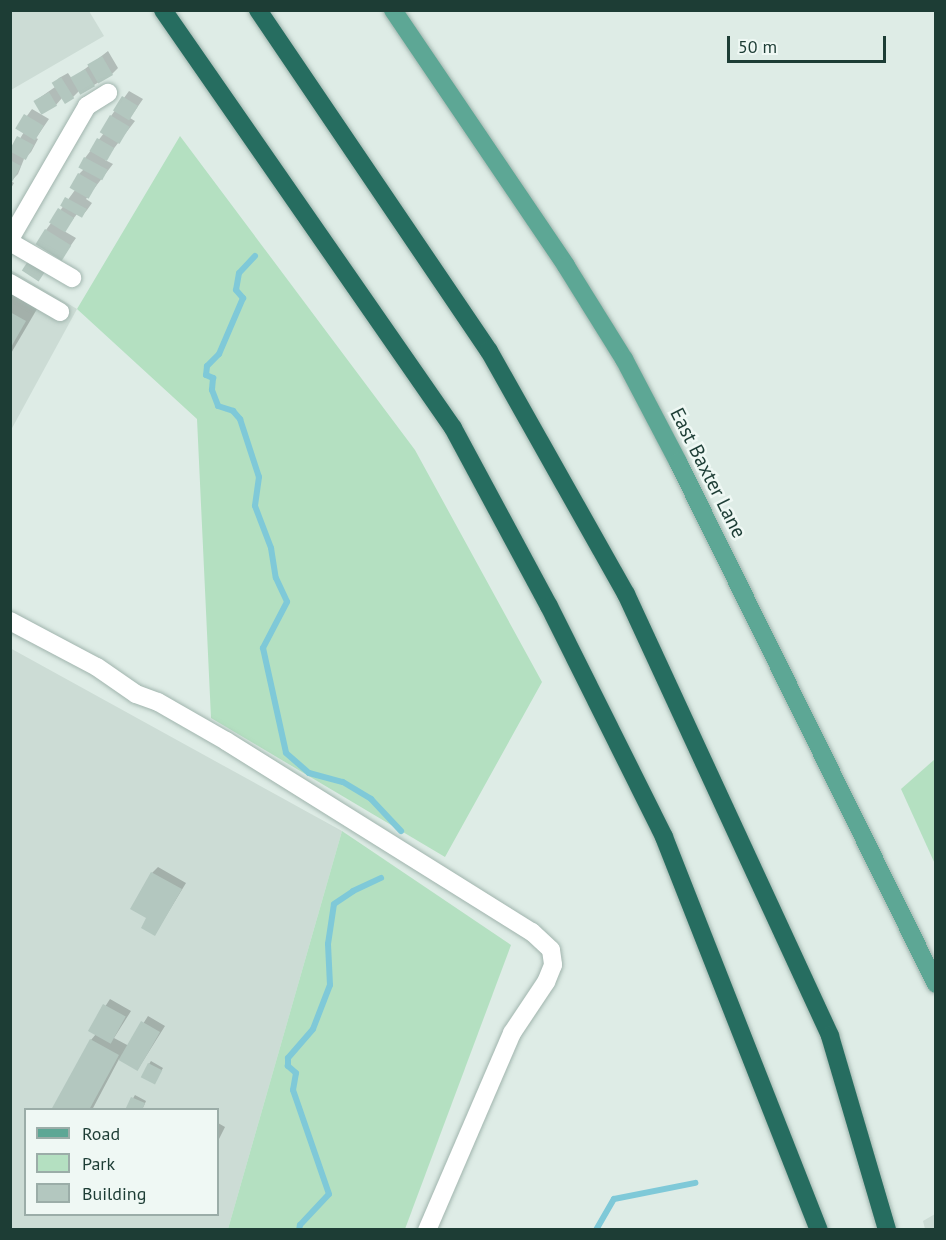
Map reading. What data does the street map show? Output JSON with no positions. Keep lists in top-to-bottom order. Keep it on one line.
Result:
{"streets":{"main road":["East Baxter Lane"]},"legend":["Road","Park","Building"],"scale_bar":"50 m"}
